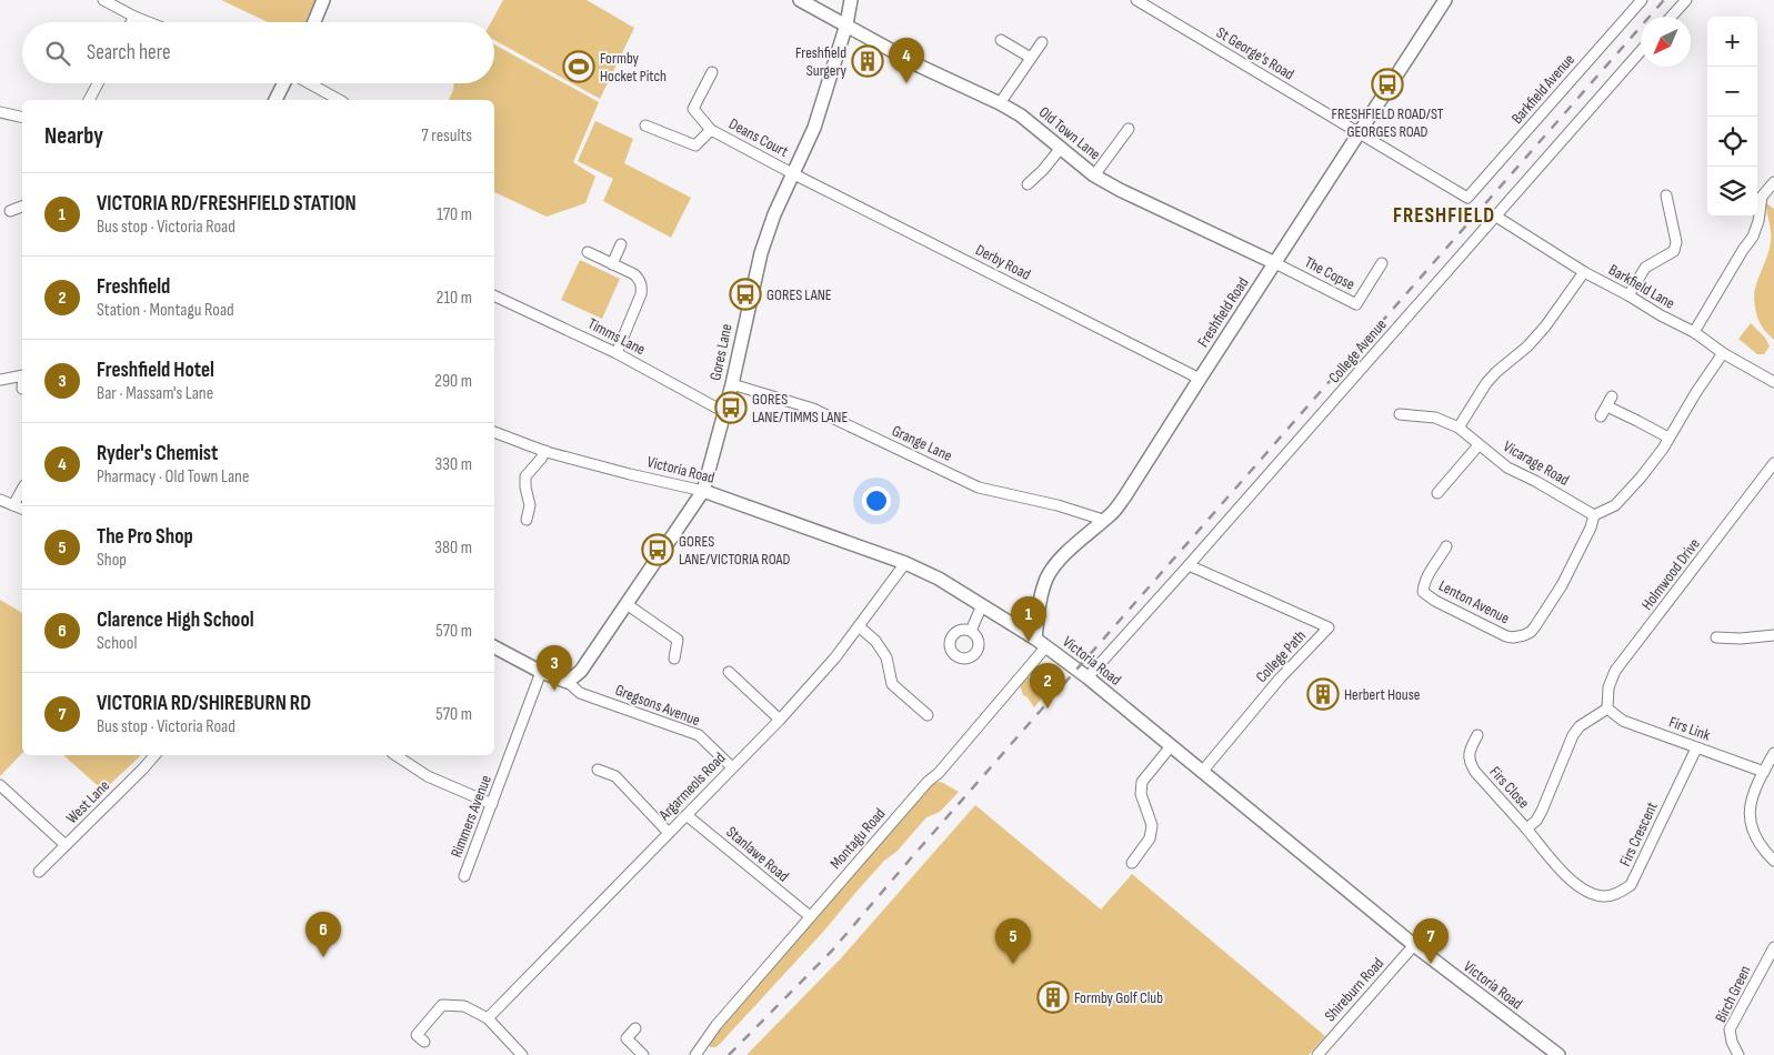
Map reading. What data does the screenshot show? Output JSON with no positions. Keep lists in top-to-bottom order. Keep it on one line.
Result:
{"streets":{"street":["St George's Road","Barkfield Avenue","Old Town Lane","Deans Court","Derby Road","The Copse","Barkfield Lane","Freshfield Road","Timms Lane","College Avenue","Gores Lane","Grange Lane","Vicarage Road","Victoria Road","Holmwood Drive","Lenton Avenue","College Path","Gregsons Avenue","Firs Link","Argarmeols Road","Firs Close","West Lane","Rimmers Avenue","Firs Crescent","Montagu Road","Stanlawe Road","Shireburn Road","Birch Green"]},"crossings":[["St George's Road","Barkfield Avenue"],["St George's Road","Freshfield Road"],["Barkfield Avenue","Freshfield Road"],["Old Town Lane","The Copse"],["Old Town Lane","Freshfield Road"],["Old Town Lane","Gores Lane"],["Deans Court","Derby Road"],["Deans Court","Gores Lane"],["Derby Road","Freshfield Road"],["Derby Road","Gores Lane"],["The Copse","Freshfield Road"],["Barkfield Lane","College Avenue"],["Freshfield Road","Grange Lane"],["Freshfield Road","Victoria Road"],["Timms Lane","Gores Lane"],["College Avenue","Victoria Road"],["College Avenue","College Path"],["Gores Lane","Grange Lane"],["Gores Lane","Victoria Road"],["Gores Lane","Gregsons Avenue"],["Vicarage Road","Lenton Avenue"],["Victoria Road","College Path"],["Victoria Road","Argarmeols Road"],["Victoria Road","Montagu Road"],["Victoria Road","Shireburn Road"],["Holmwood Drive","Firs Link"],["Gregsons Avenue","Argarmeols Road"],["Firs Link","Firs Crescent"],["Argarmeols Road","Stanlawe Road"],["Firs Close","Firs Crescent"],["Montagu Road","Stanlawe Road"]],"districts":["FRESHFIELD"],"places":{"building":["Freshfield Surgery","Herbert House","Formby Golf Club"],"sports":["Formby Hocket Pitch"],"bus stop":["FRESHFIELD ROAD/ST GEORGES ROAD","GORES LANE","GORES LANE/TIMMS LANE","GORES LANE/VICTORIA ROAD"]},"north":"bottom left","page":{"map_buttons":["+","−"],"search":"Search here","pins":["4","1","3","2","6","5","7"],"heading":["Nearby","7 results"],"list":[{"mark":"1","name":"VICTORIA RD/FRESHFIELD STATION","note":"Bus stop · Victoria Road","value":"170 m"},{"mark":"2","name":"Freshfield","note":"Station · Montagu Road","value":"210 m"},{"mark":"3","name":"Freshfield Hotel","note":"Bar · Massam's Lane","value":"290 m"},{"mark":"4","name":"Ryder's Chemist","note":"Pharmacy · Old Town Lane","value":"330 m"},{"mark":"5","name":"The Pro Shop","note":"Shop","value":"380 m"},{"mark":"6","name":"Clarence High School","note":"School","value":"570 m"},{"mark":"7","name":"VICTORIA RD/SHIREBURN RD","note":"Bus stop · Victoria Road","value":"570 m"}]}}
